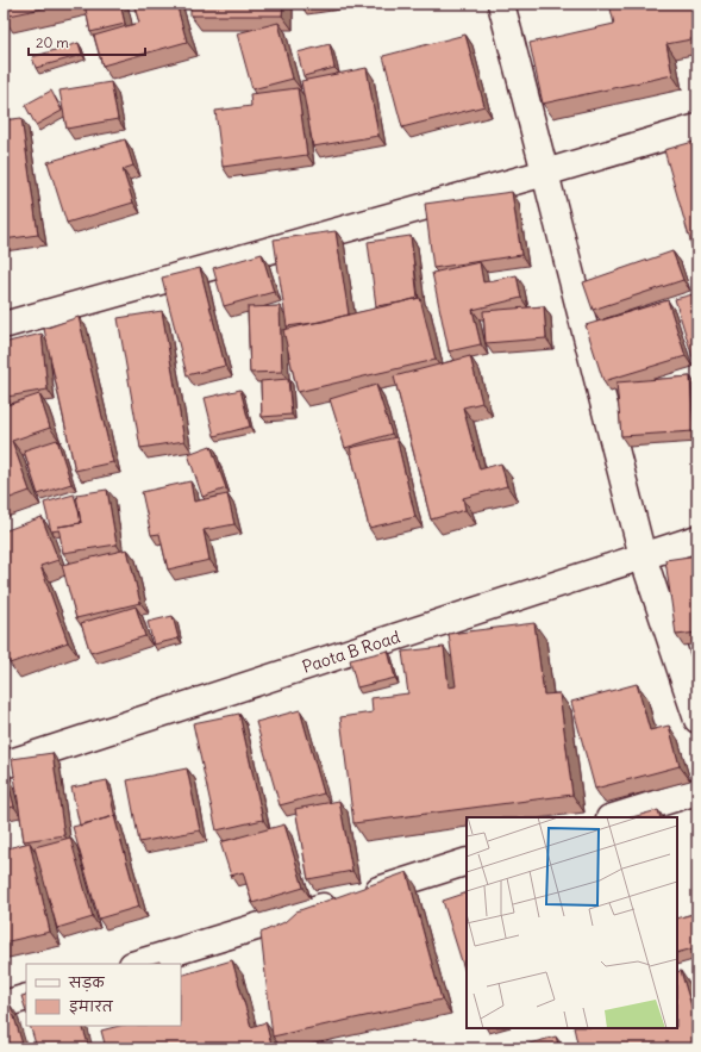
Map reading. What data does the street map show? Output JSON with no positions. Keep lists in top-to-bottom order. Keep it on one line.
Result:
{"streets":{"street":["Paota B Road"]},"legend":["सड़क","इमारत"],"scale_bar":"20 m"}
